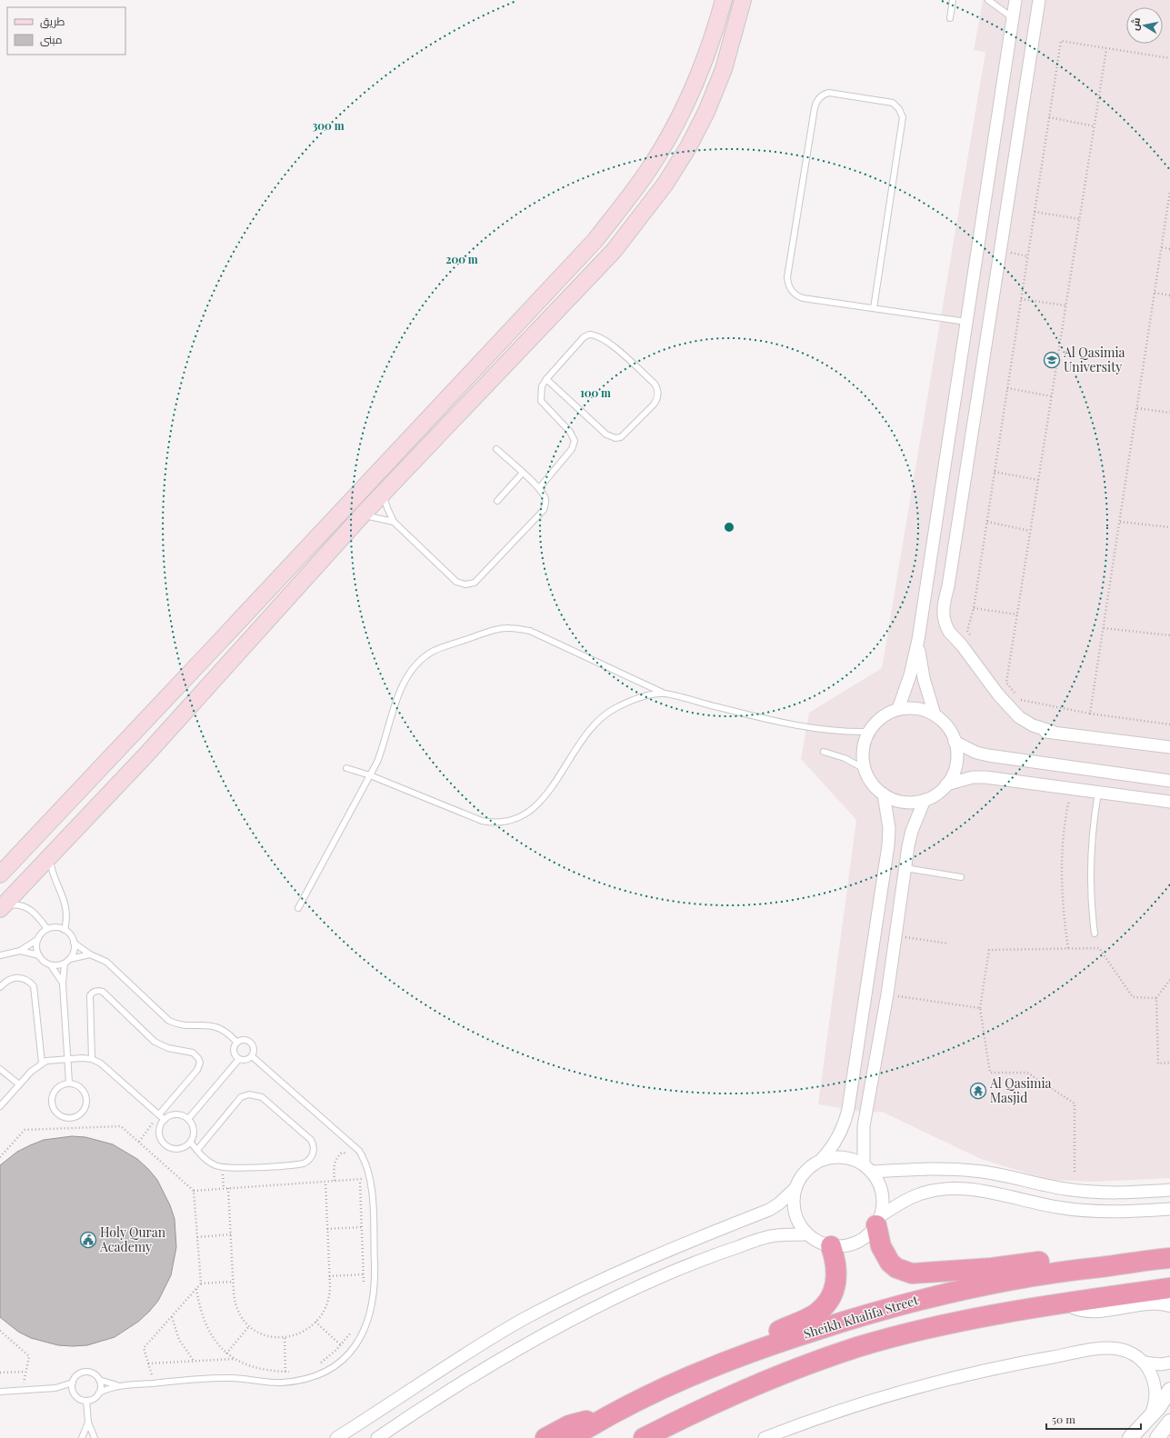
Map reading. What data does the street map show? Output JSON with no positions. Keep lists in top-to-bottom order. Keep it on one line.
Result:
{"streets":{"highway":["Sheikh Khalifa Street"]},"places":{"school or university":["Al Qasimia University"],"temple":["Al Qasimia Masjid"],"public building":["Holy Quran Academy"]},"legend":["طريق","مبنى"],"scale_bar":"50 m","north":"left","rings":["300 m","200 m","100 m"]}
